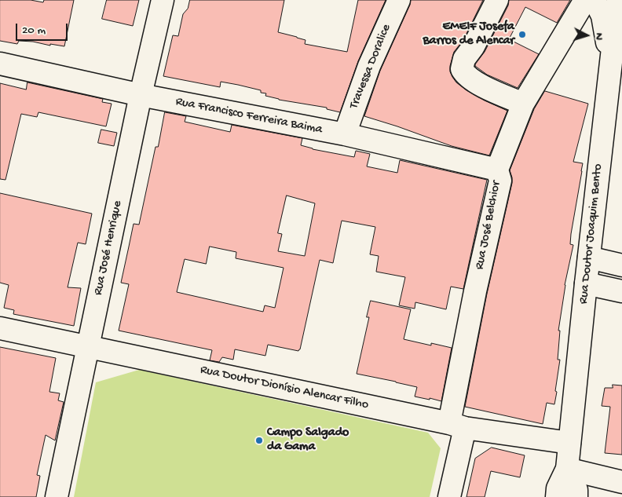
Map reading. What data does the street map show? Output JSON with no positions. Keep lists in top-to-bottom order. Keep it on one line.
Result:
{"streets":{"street":["Travessa Doralice","Rua Francisco Ferreira Baima","Rua José Belchior","Rua Doutor Joaquim Bento","Rua José Henrique","Rua Doutor Dionísio Alencar Filho"]},"crossings":[["Travessa Doralice","Rua Francisco Ferreira Baima"],["Rua Francisco Ferreira Baima","Rua José Belchior"],["Rua Francisco Ferreira Baima","Rua José Henrique"],["Rua José Belchior","Rua Doutor Dionísio Alencar Filho"],["Rua Doutor Joaquim Bento","Rua Doutor Dionísio Alencar Filho"],["Rua José Henrique","Rua Doutor Dionísio Alencar Filho"]],"places":["EMEIF Josefa Barros de Alencar","Campo Salgado da Gama"],"scale_bar":"20 m","north":"right"}
